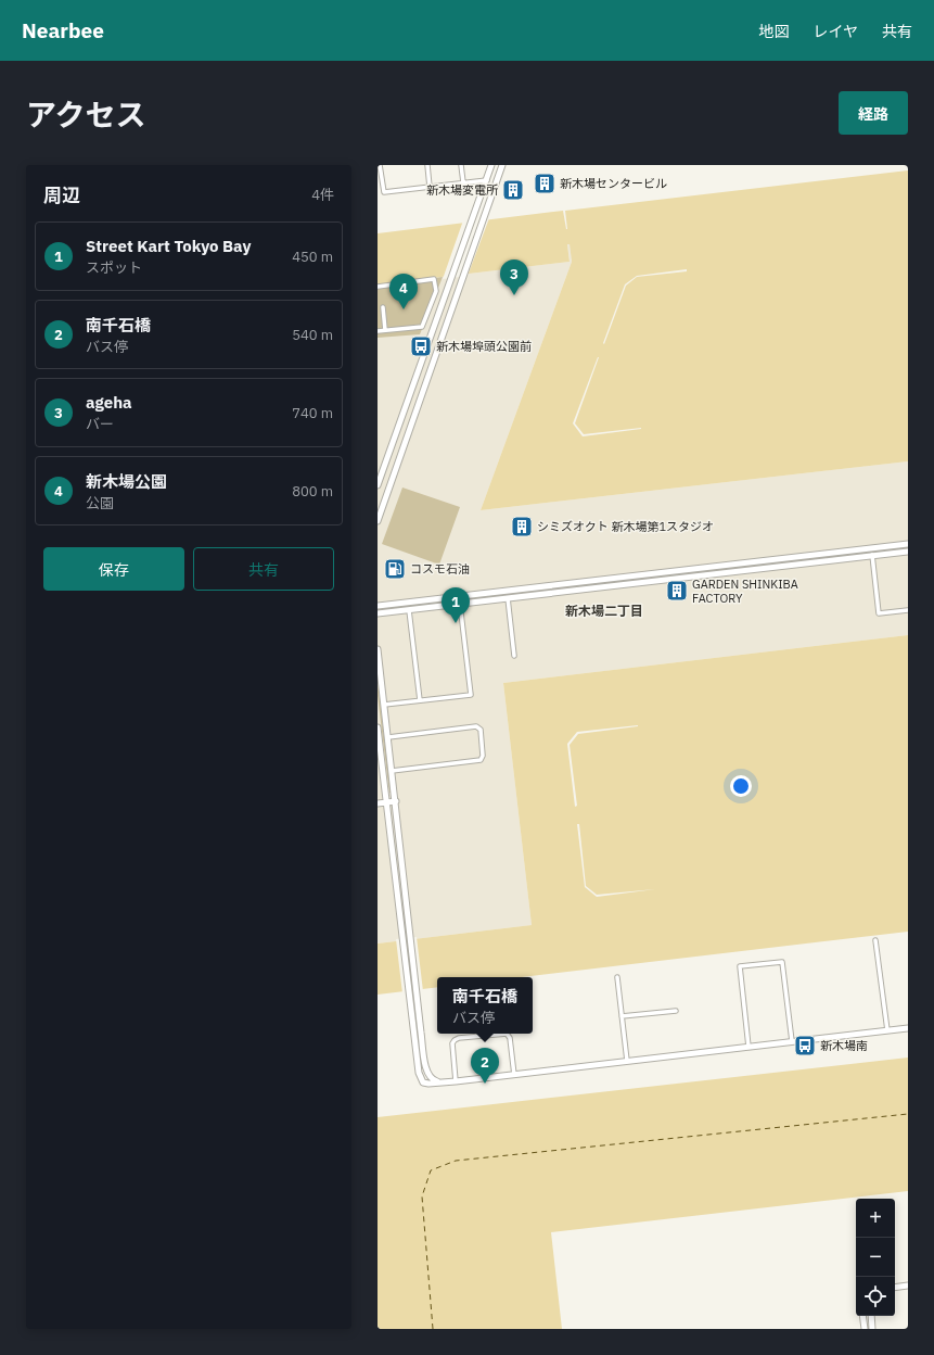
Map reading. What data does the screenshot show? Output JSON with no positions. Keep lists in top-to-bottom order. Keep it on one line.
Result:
{"districts":["新木場二丁目"],"places":{"building":["新木場センタービル","新木場変電所","シミズオクト 新木場第1スタジオ","GARDEN SHINKIBA FACTORY"],"bus stop":["新木場埠頭公園前","新木場南"],"fuel station":["コスモ石油"]},"page":{"header":"Nearbee","nav":["地図","レイヤ","共有"],"title":"アクセス","buttons":["経路",["保存","共有"]],"heading":["周辺","4件"],"list":[{"mark":"1","name":"Street Kart Tokyo Bay","note":"スポット","value":"450 m"},{"mark":"2","name":"南千石橋","note":"バス停","value":"540 m"},{"mark":"3","name":"ageha","note":"バー","value":"740 m"},{"mark":"4","name":"新木場公園","note":"公園","value":"800 m"}],"pins":["3","4","1","2"],"popup":["南千石橋","バス停"],"map_buttons":["+","−"]}}
